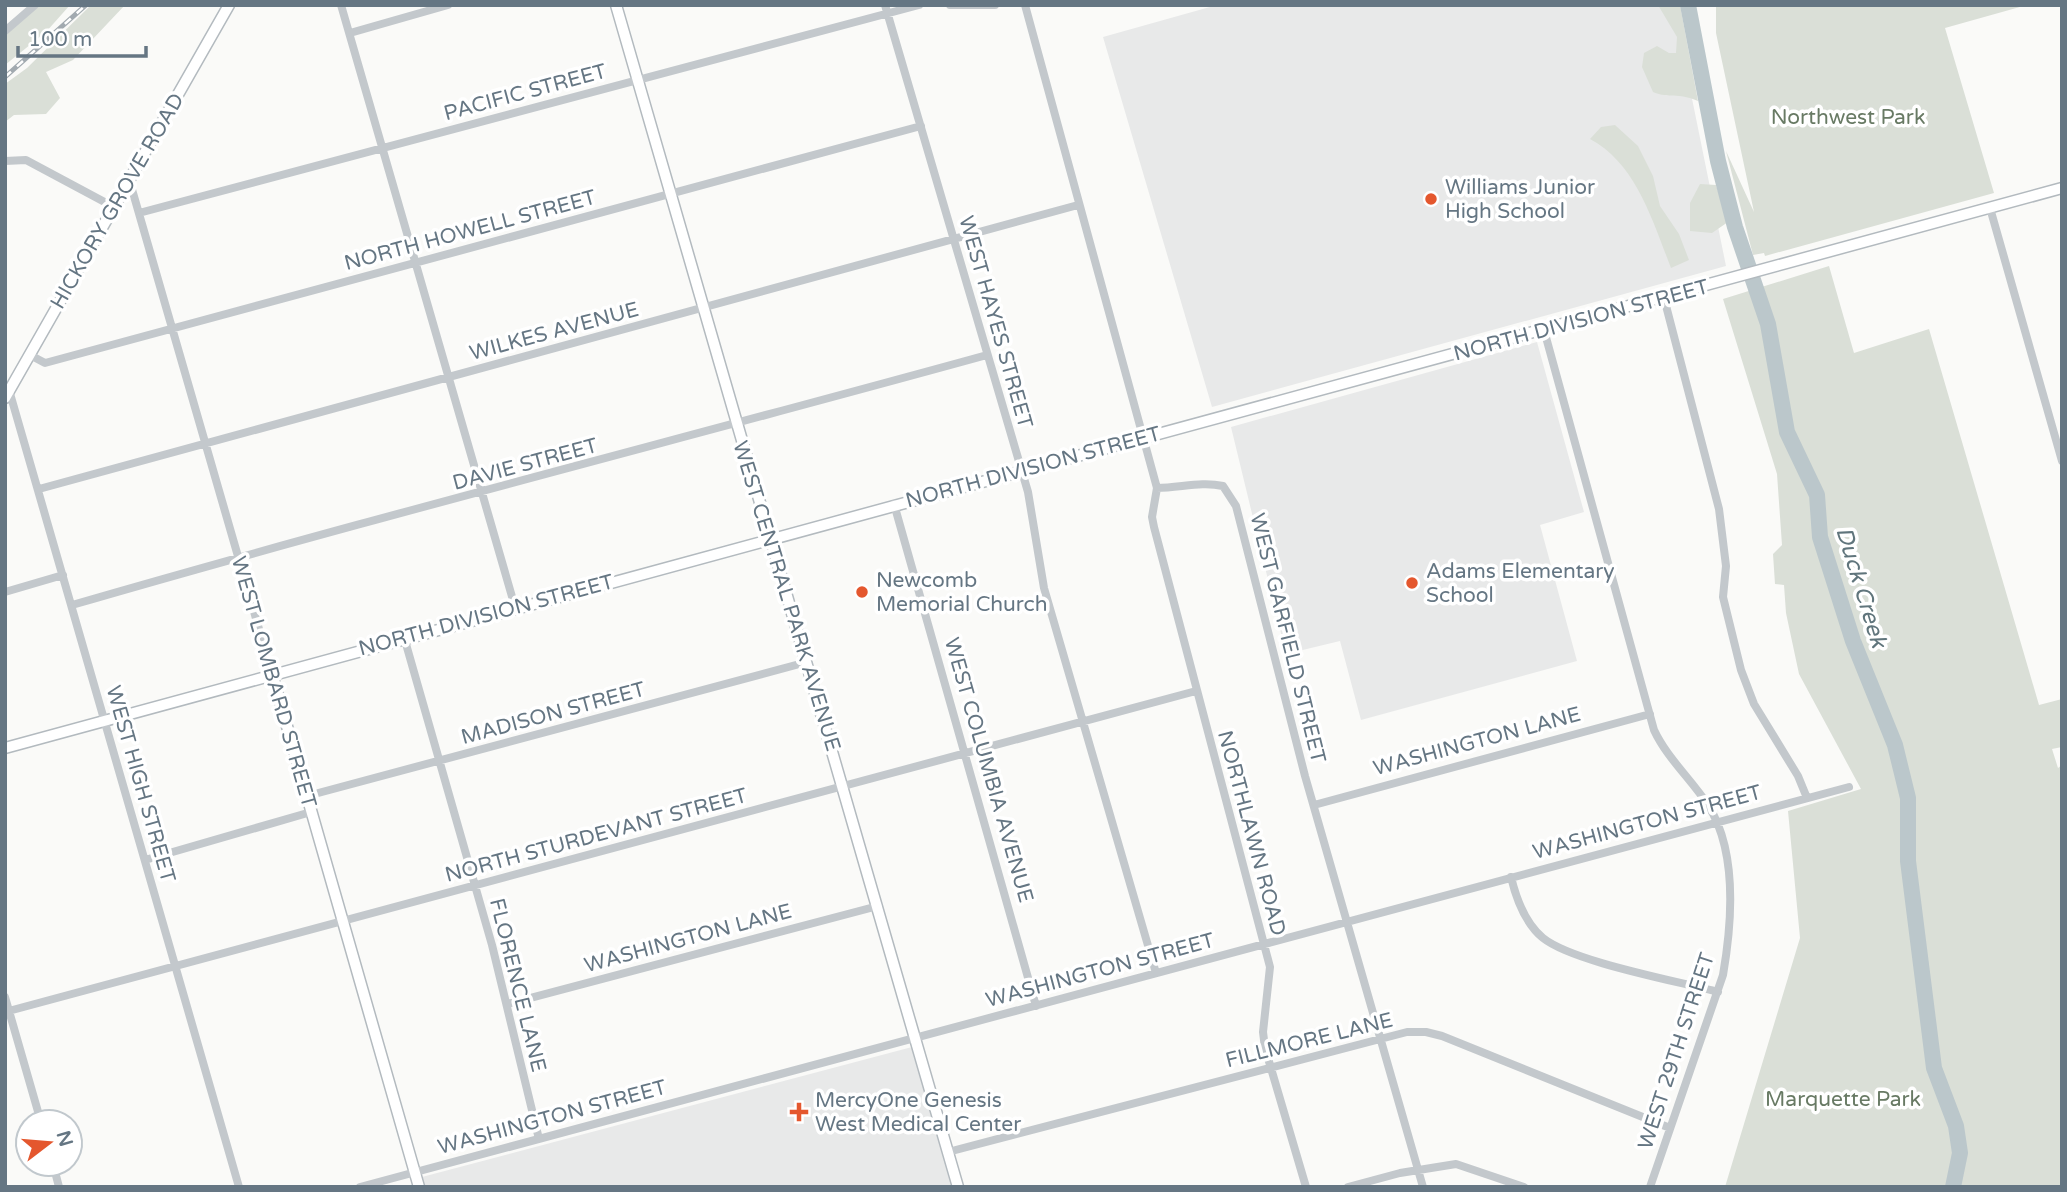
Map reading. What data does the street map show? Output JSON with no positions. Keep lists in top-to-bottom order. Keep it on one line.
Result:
{"streets":{"main road":["HICKORY GROVE ROAD","NORTH DIVISION STREET","WEST CENTRAL PARK AVENUE","WEST LOMBARD STREET"],"street":["PACIFIC STREET","NORTH HOWELL STREET","WEST HAYES STREET","WILKES AVENUE","DAVIE STREET","WEST GARFIELD STREET","MADISON STREET","WASHINGTON LANE","WEST COLUMBIA AVENUE","WEST HIGH STREET","WASHINGTON STREET","NORTHLAWN ROAD","NORTH STURDEVANT STREET","FLORENCE LANE","FILLMORE LANE","WEST 29TH STREET"]},"crossings":[["PACIFIC STREET","WEST HAYES STREET"],["PACIFIC STREET","WEST CENTRAL PARK AVENUE"],["PACIFIC STREET","WEST LOMBARD STREET"],["HICKORY GROVE ROAD","NORTH HOWELL STREET"],["HICKORY GROVE ROAD","WEST LOMBARD STREET"],["HICKORY GROVE ROAD","WEST HIGH STREET"],["NORTH HOWELL STREET","WEST HAYES STREET"],["NORTH HOWELL STREET","WEST CENTRAL PARK AVENUE"],["NORTH HOWELL STREET","WEST LOMBARD STREET"],["NORTH DIVISION STREET","WEST HAYES STREET"],["NORTH DIVISION STREET","WEST CENTRAL PARK AVENUE"],["NORTH DIVISION STREET","WEST LOMBARD STREET"],["NORTH DIVISION STREET","WEST COLUMBIA AVENUE"],["NORTH DIVISION STREET","WEST HIGH STREET"],["NORTH DIVISION STREET","FLORENCE LANE"],["NORTH DIVISION STREET","WEST 29TH STREET"],["WEST HAYES STREET","WILKES AVENUE"],["WEST HAYES STREET","DAVIE STREET"],["WEST HAYES STREET","WASHINGTON STREET"],["WEST HAYES STREET","NORTH STURDEVANT STREET"],["WILKES AVENUE","WEST CENTRAL PARK AVENUE"],["WILKES AVENUE","WEST LOMBARD STREET"],["WILKES AVENUE","WEST HIGH STREET"],["DAVIE STREET","WEST CENTRAL PARK AVENUE"],["DAVIE STREET","WEST LOMBARD STREET"],["DAVIE STREET","WEST HIGH STREET"],["WEST CENTRAL PARK AVENUE","MADISON STREET"],["WEST CENTRAL PARK AVENUE","WASHINGTON LANE"],["WEST CENTRAL PARK AVENUE","WASHINGTON STREET"],["WEST CENTRAL PARK AVENUE","NORTH STURDEVANT STREET"],["WEST CENTRAL PARK AVENUE","FILLMORE LANE"],["WEST GARFIELD STREET","WASHINGTON LANE"],["WEST GARFIELD STREET","WASHINGTON STREET"],["WEST GARFIELD STREET","NORTHLAWN ROAD"],["WEST GARFIELD STREET","FILLMORE LANE"],["WEST LOMBARD STREET","MADISON STREET"],["WEST LOMBARD STREET","WASHINGTON STREET"],["WEST LOMBARD STREET","NORTH STURDEVANT STREET"],["MADISON STREET","FLORENCE LANE"],["WASHINGTON LANE","FLORENCE LANE"],["WASHINGTON LANE","WEST 29TH STREET"],["WEST COLUMBIA AVENUE","WASHINGTON STREET"],["WEST COLUMBIA AVENUE","NORTH STURDEVANT STREET"],["WEST HIGH STREET","NORTH STURDEVANT STREET"],["WASHINGTON STREET","NORTHLAWN ROAD"],["WASHINGTON STREET","FLORENCE LANE"],["WASHINGTON STREET","WEST 29TH STREET"],["NORTHLAWN ROAD","NORTH STURDEVANT STREET"],["NORTHLAWN ROAD","FILLMORE LANE"],["NORTH STURDEVANT STREET","FLORENCE LANE"],["FILLMORE LANE","WEST 29TH STREET"]],"water":["Duck Creek"],"parks":["Northwest Park","Marquette Park"],"places":{"other":["Williams Junior High School","Adams Elementary School","Newcomb Memorial Church"],"health":["MercyOne Genesis West Medical Center"]},"scale_bar":"100 m","north":"right"}
